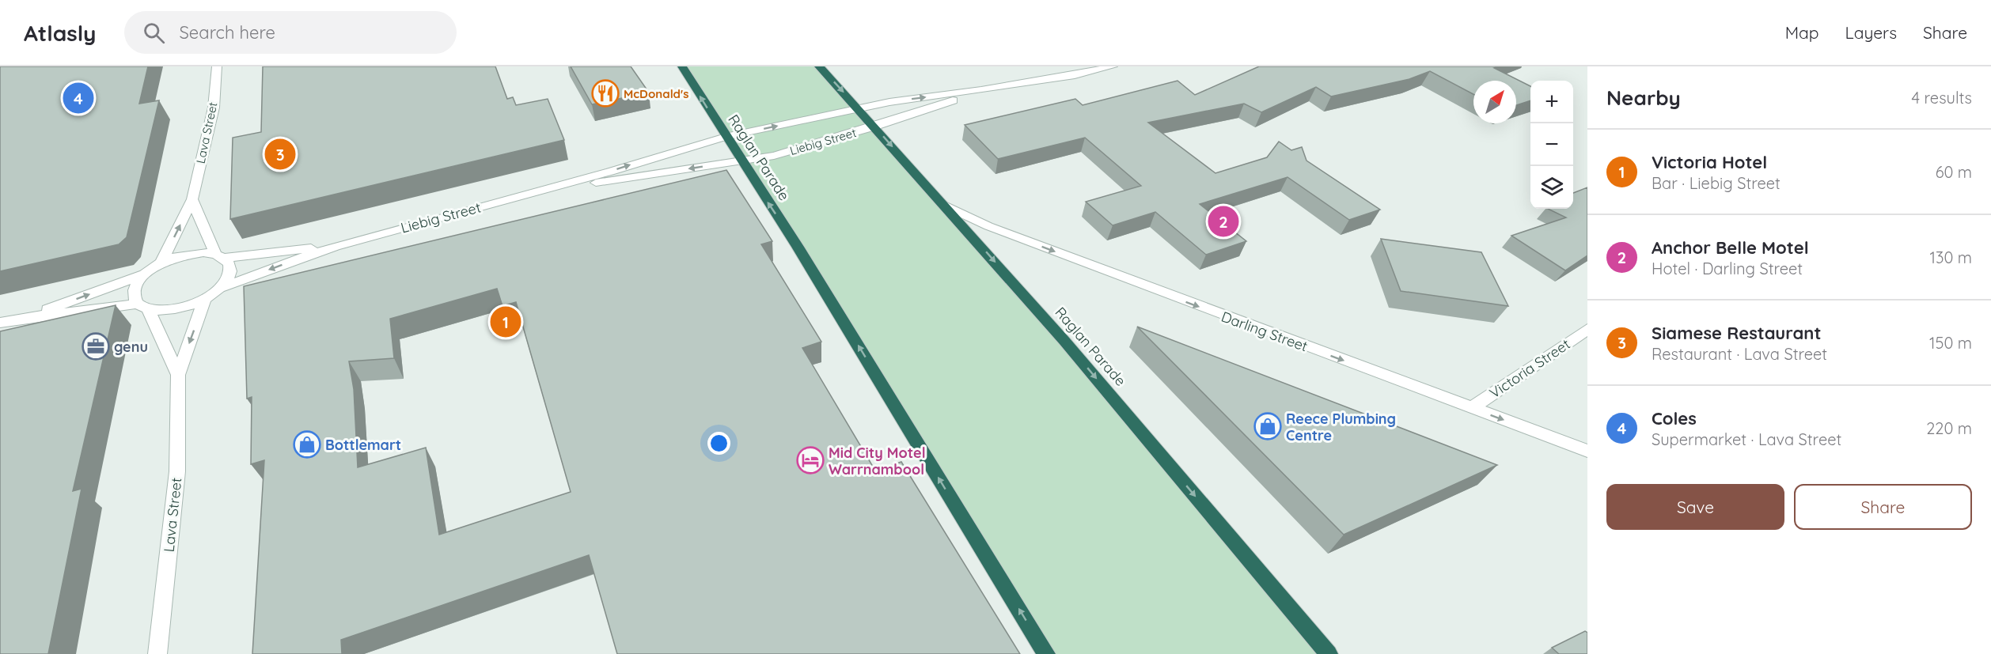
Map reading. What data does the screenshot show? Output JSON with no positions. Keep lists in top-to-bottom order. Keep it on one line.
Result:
{"streets":{"highway":["Raglan Parade"],"street":["Lava Street","Liebig Street","Darling Street","Victoria Street"]},"crossings":[["Lava Street","Liebig Street"],["Liebig Street","Raglan Parade"],["Raglan Parade","Darling Street"],["Darling Street","Victoria Street"]],"one_way":["Darling Street"],"places":{"restaurant":["McDonald's"],"office":["genu"],"shop":["Reece Plumbing Centre","Bottlemart"],"hotel":["Mid City Motel Warrnambool"]},"north":"top right","page":{"header":"Atlasly","search":"Search here","nav":["Map","Layers","Share"],"heading":["Nearby","4 results"],"map_buttons":["+","−"],"pins":["4","3","2","1"],"list":[{"mark":"1","name":"Victoria Hotel","note":"Bar · Liebig Street","value":"60 m"},{"mark":"2","name":"Anchor Belle Motel","note":"Hotel · Darling Street","value":"130 m"},{"mark":"3","name":"Siamese Restaurant","note":"Restaurant · Lava Street","value":"150 m"},{"mark":"4","name":"Coles","note":"Supermarket · Lava Street","value":"220 m"}],"buttons":["Save","Share"]}}
